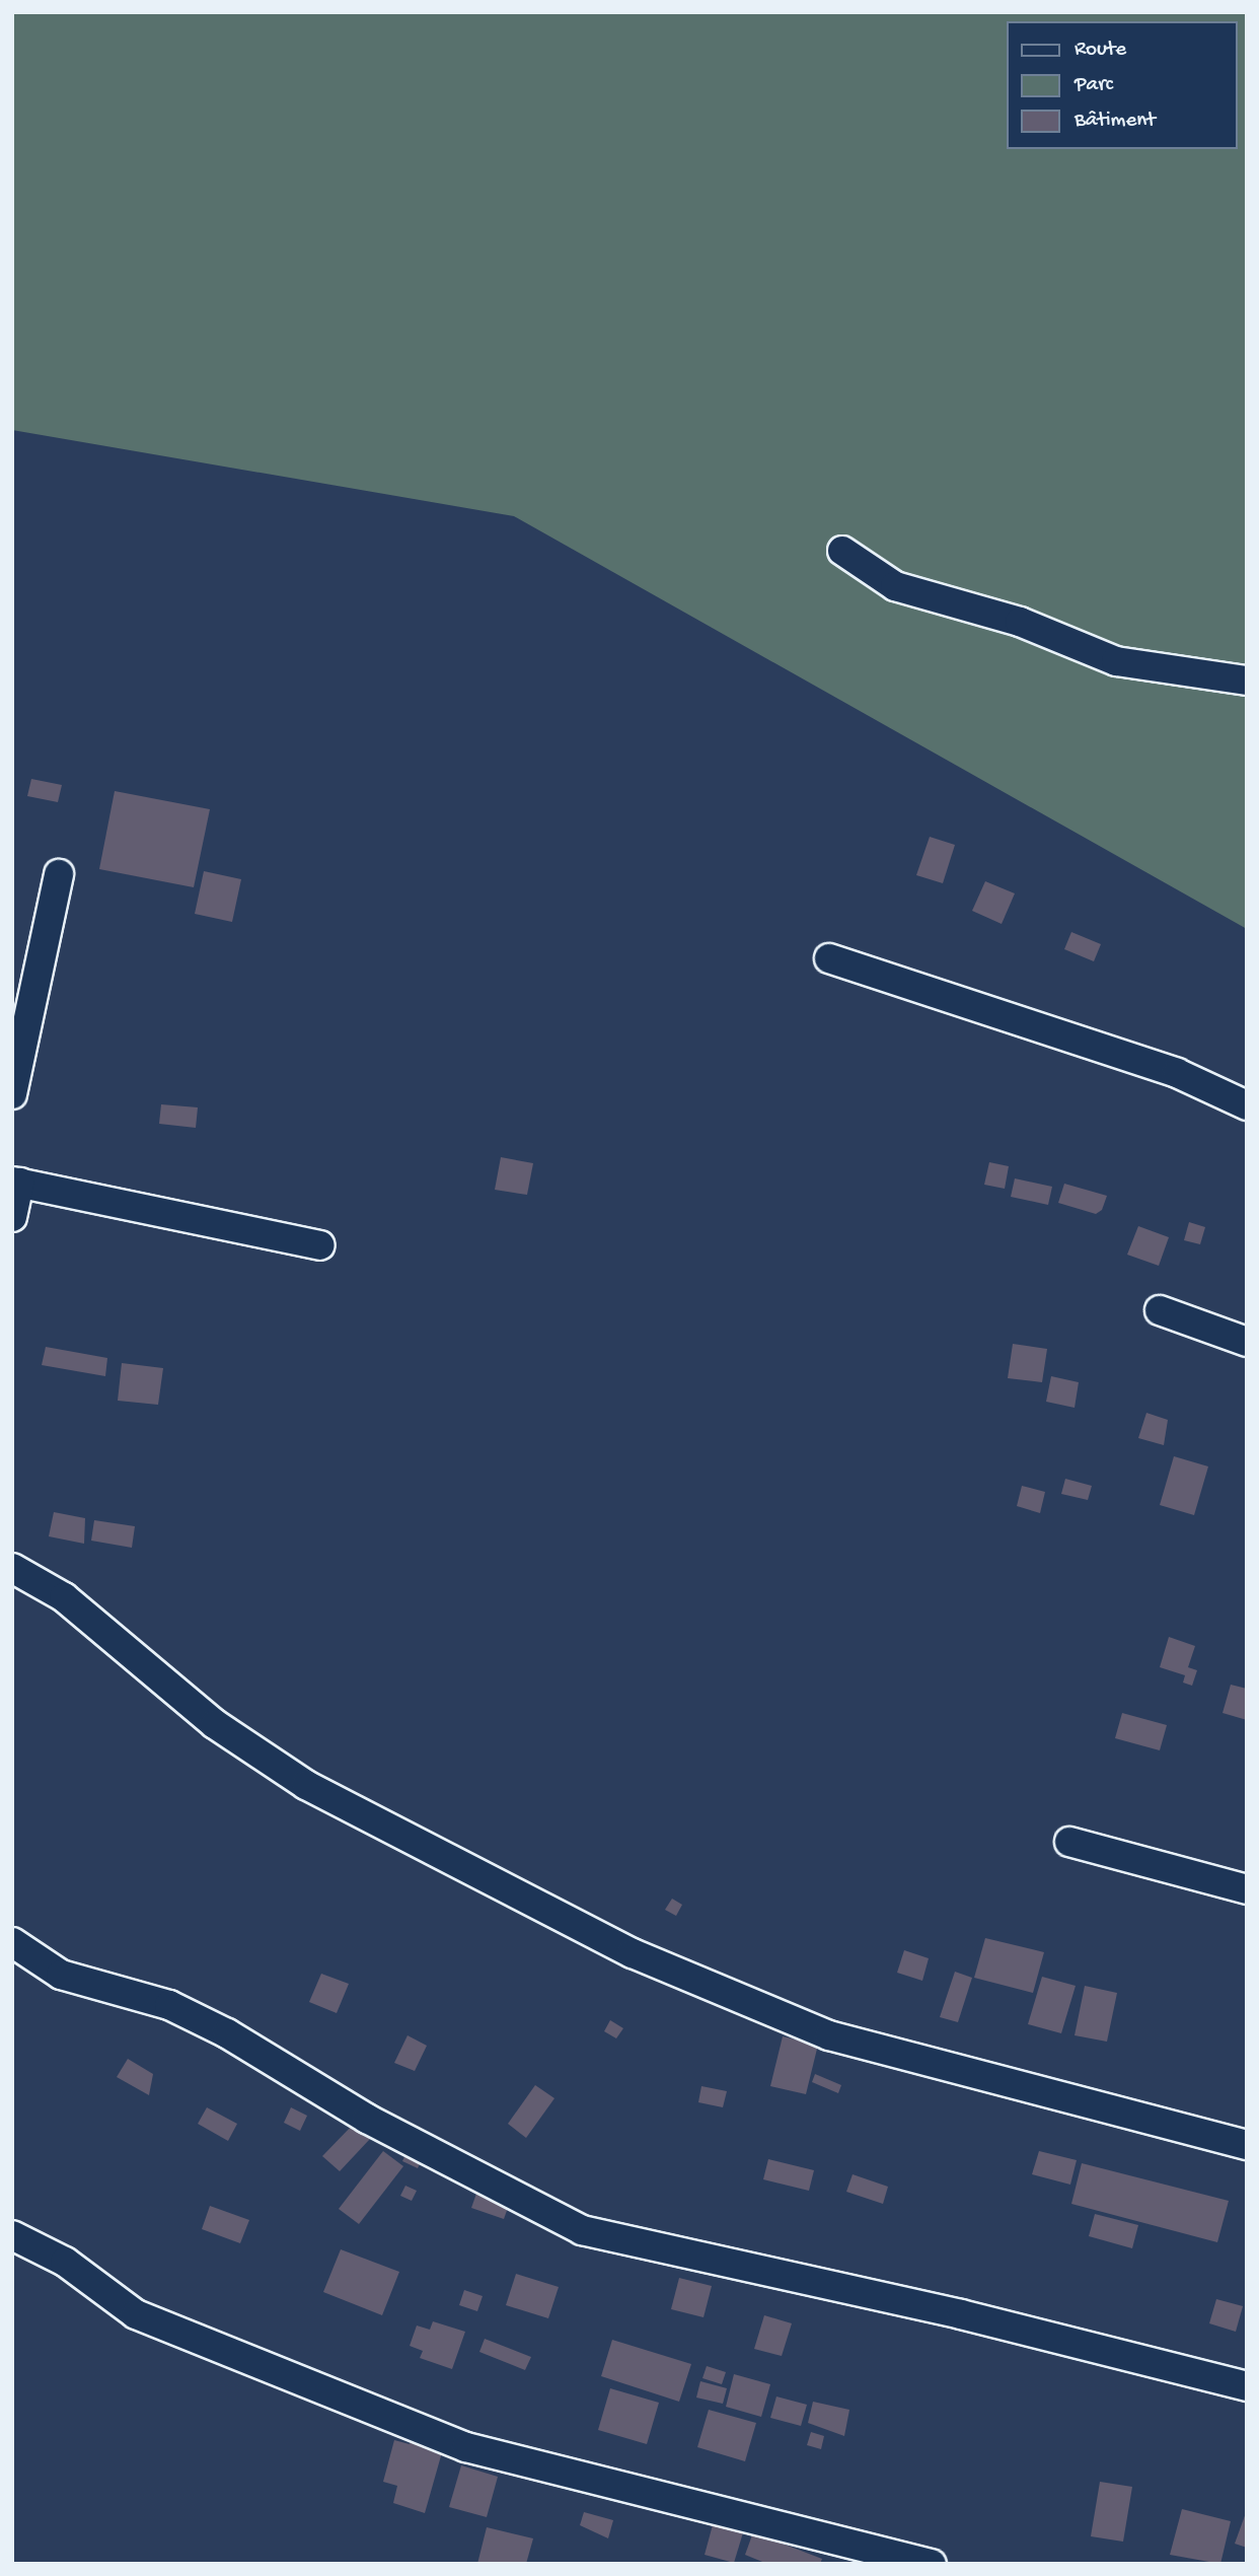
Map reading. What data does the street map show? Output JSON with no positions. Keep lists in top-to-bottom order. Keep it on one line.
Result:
{"legend":["Route","Parc","Bâtiment"]}
